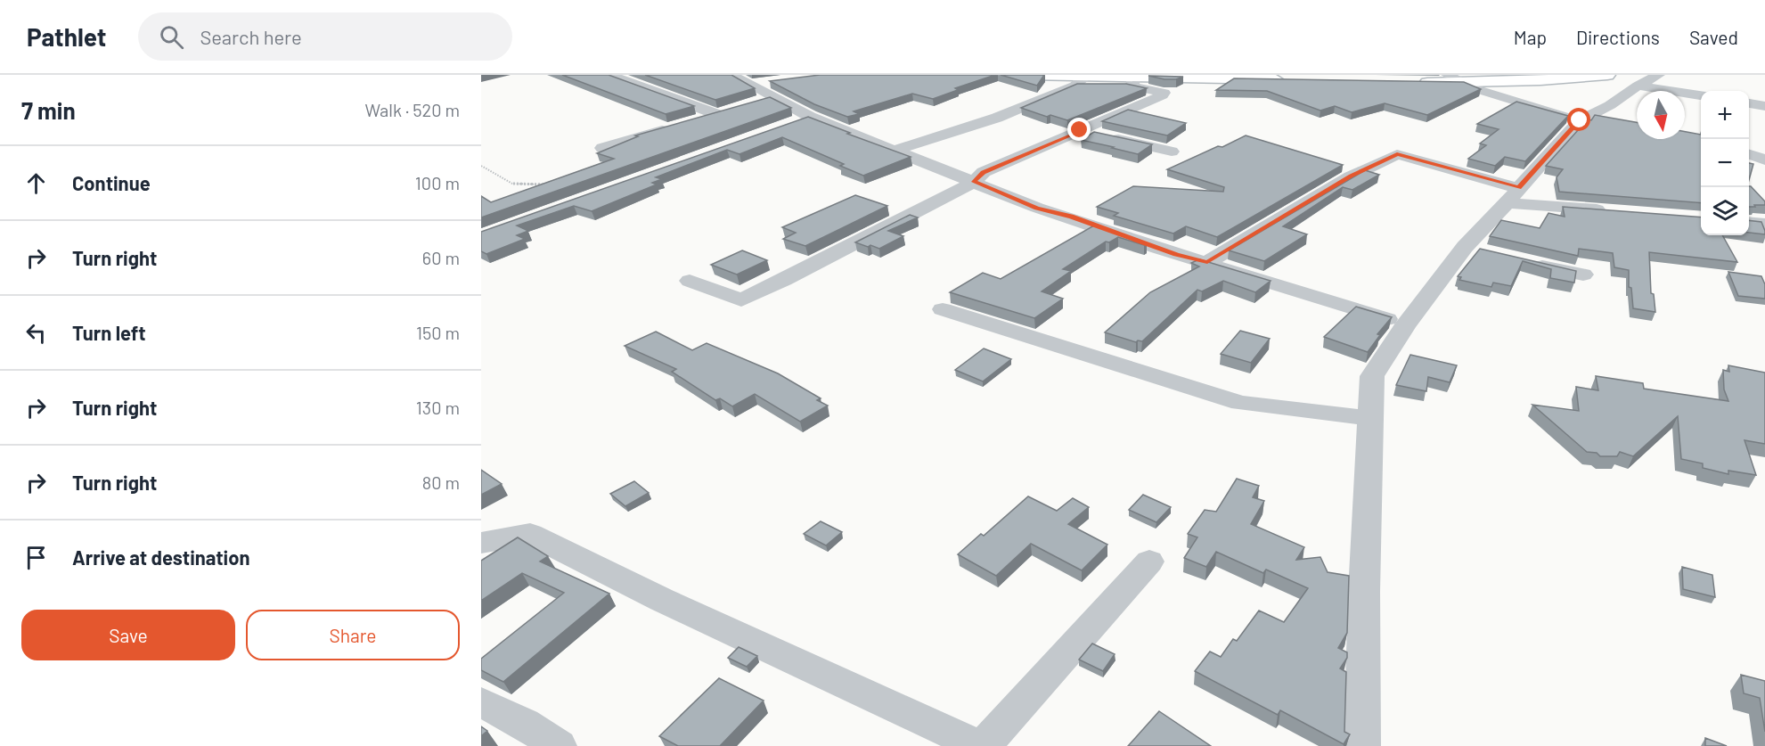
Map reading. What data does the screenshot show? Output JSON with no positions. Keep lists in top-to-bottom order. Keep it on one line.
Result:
{"north":"bottom","page":{"header":"Pathlet","search":"Search here","nav":["Map","Directions","Saved"],"heading":["7 min","Walk · 520 m"],"map_buttons":["+","−"],"list":[["Continue","100 m"],["Turn right","60 m"],["Turn left","150 m"],["Turn right","130 m"],["Turn right","80 m"],"Arrive at destination"],"buttons":["Save","Share"]}}
